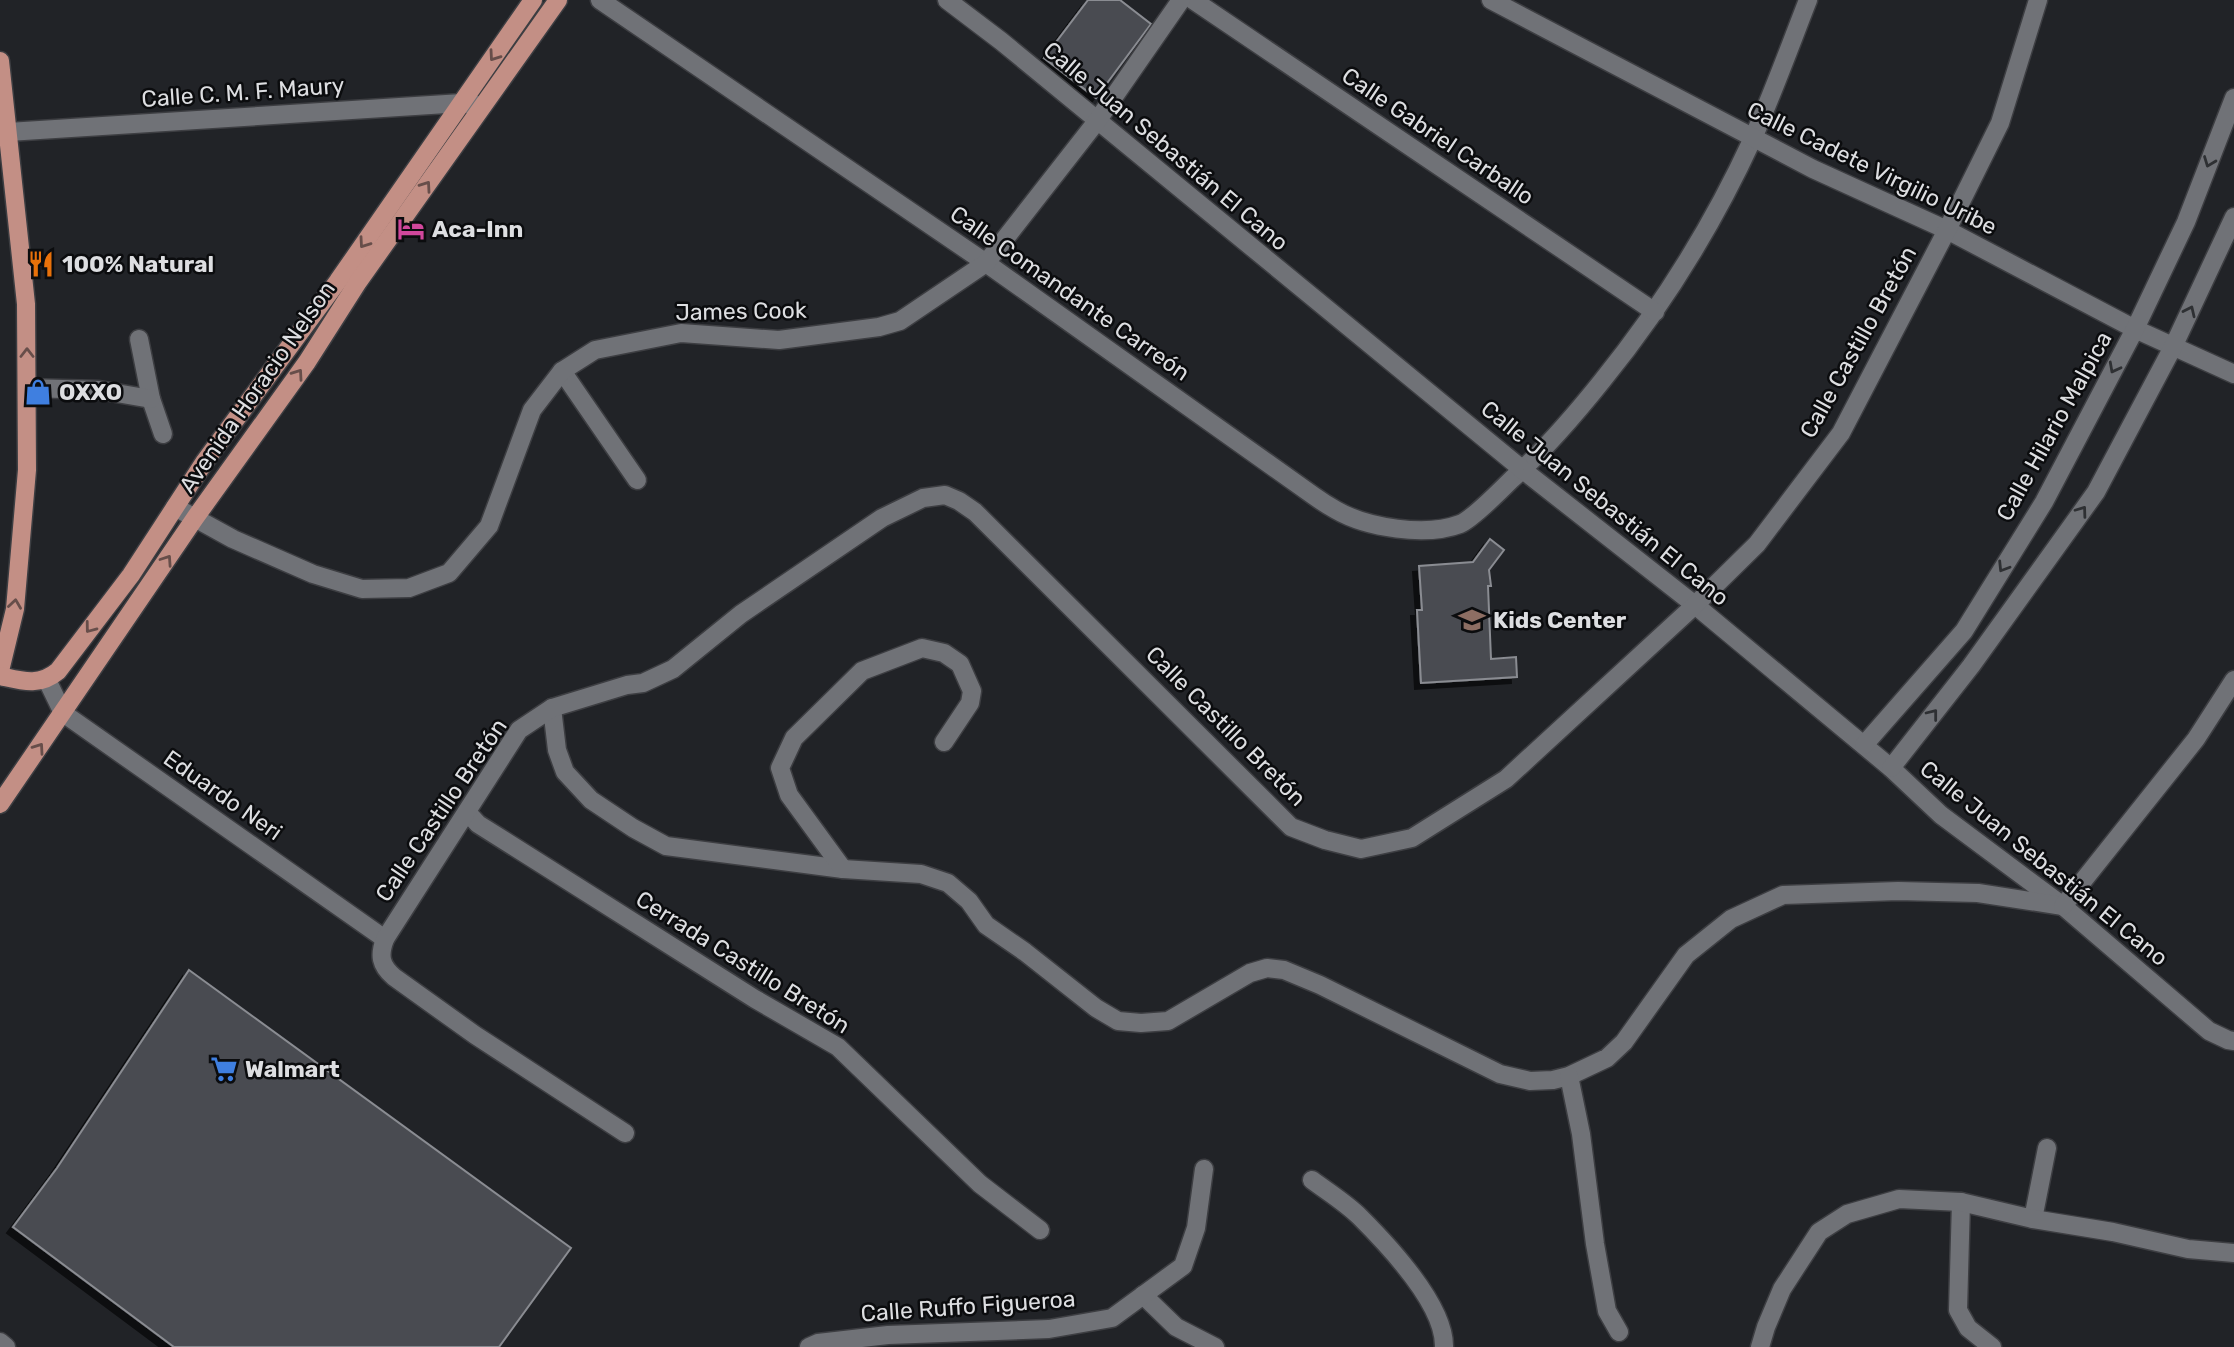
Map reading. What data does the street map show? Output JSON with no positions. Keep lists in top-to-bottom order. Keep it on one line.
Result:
{"streets":{"main road":["Avenida Horacio Nelson"],"street":["Calle C. M. F. Maury","Calle Gabriel Carballo","Calle Juan Sebastián El Cano","Calle Cadete Virgilio Uribe","Calle Comandante Carreón","James Cook","Calle Castillo Bretón","Calle Hilario Malpica","Eduardo Neri","Cerrada Castillo Bretón","Calle Ruffo Figueroa"]},"crossings":[["Calle C. M. F. Maury","Avenida Horacio Nelson"],["Calle Gabriel Carballo","Calle Comandante Carreón"],["Calle Juan Sebastián El Cano","Calle Comandante Carreón"],["Calle Juan Sebastián El Cano","James Cook"],["Calle Juan Sebastián El Cano","Calle Castillo Bretón"],["Calle Juan Sebastián El Cano","Calle Hilario Malpica"],["Calle Cadete Virgilio Uribe","Calle Comandante Carreón"],["Calle Cadete Virgilio Uribe","Calle Castillo Bretón"],["Calle Cadete Virgilio Uribe","Calle Hilario Malpica"],["Calle Comandante Carreón","James Cook"],["James Cook","Avenida Horacio Nelson"],["Calle Castillo Bretón","Eduardo Neri"],["Calle Castillo Bretón","Cerrada Castillo Bretón"],["Avenida Horacio Nelson","Eduardo Neri"]],"places":{"hotel":["Aca-Inn"],"restaurant":["100% Natural"],"shop":["OXXO"],"school or university":["Kids Center"],"supermarket":["Walmart"]}}
